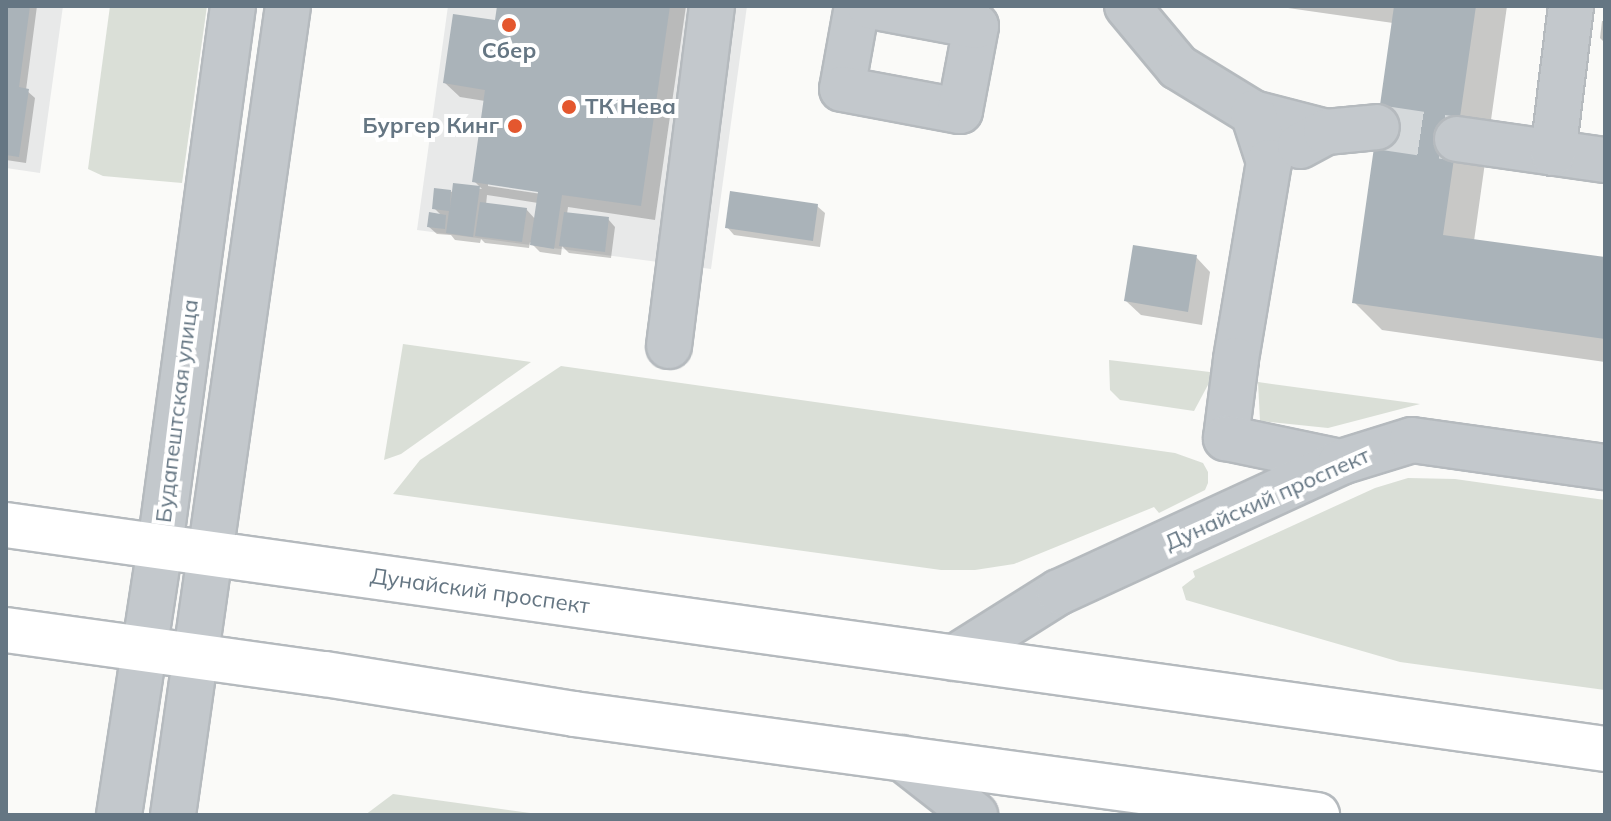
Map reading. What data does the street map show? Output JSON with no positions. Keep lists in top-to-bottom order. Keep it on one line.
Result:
{"streets":{"main road":["Дунайский проспект"],"street":["Будапештская улица"]},"crossings":[["Будапештская улица","Дунайский проспект"]],"places":["Сбер","ТК Нева","Бургер Кинг"]}
